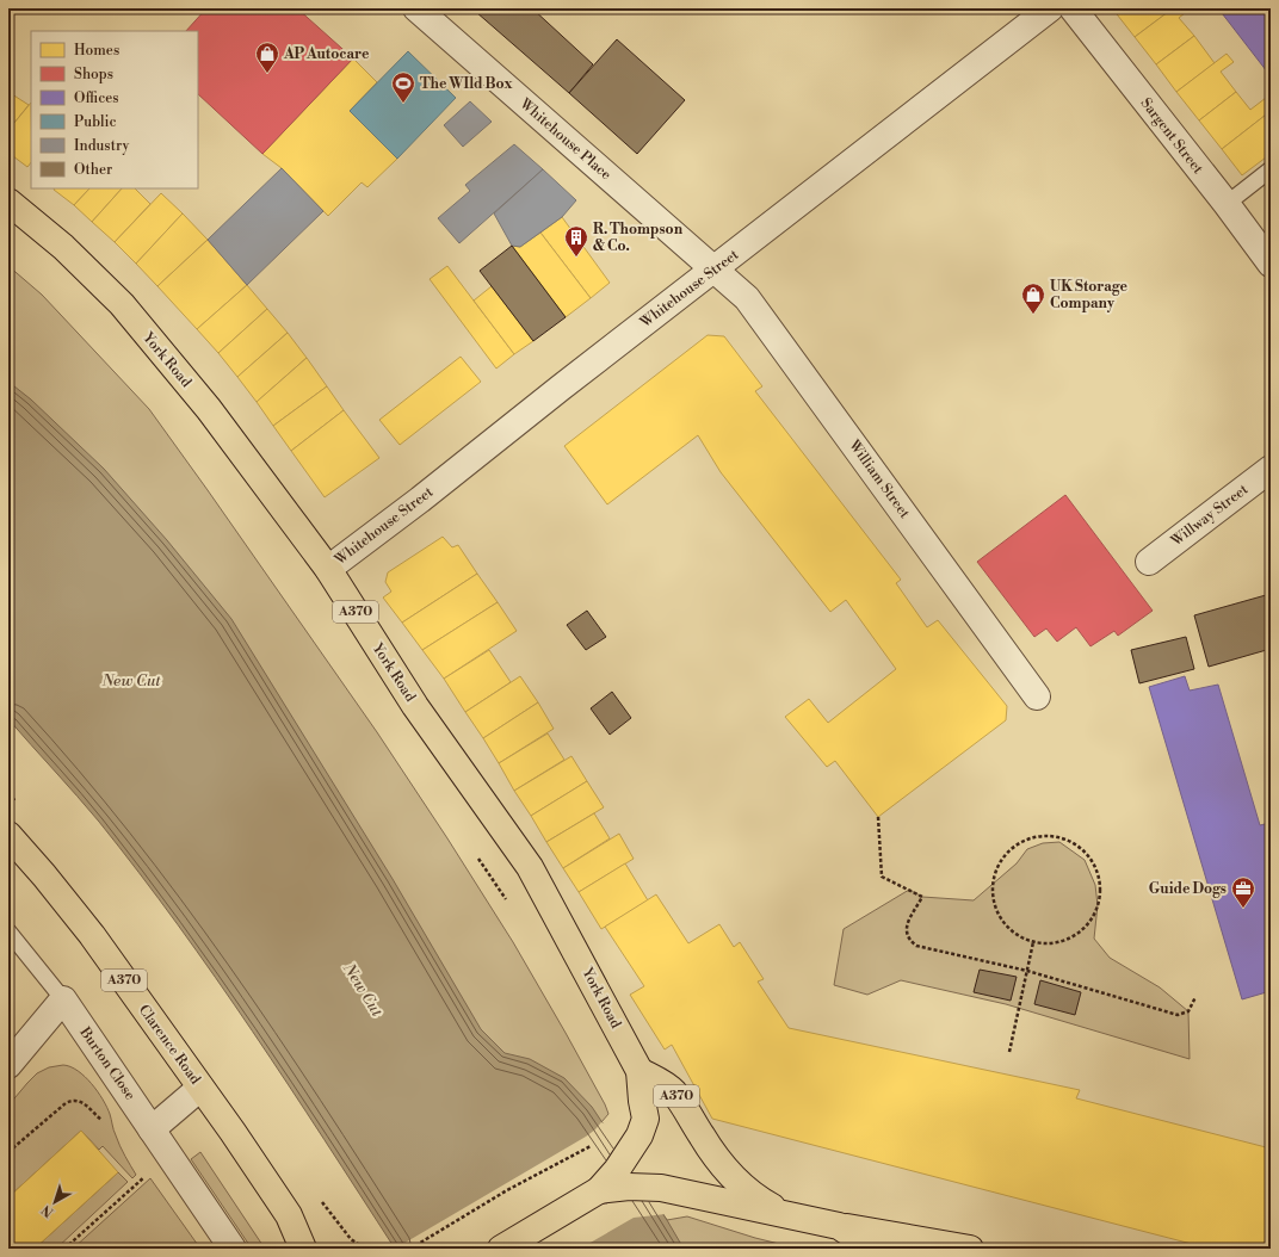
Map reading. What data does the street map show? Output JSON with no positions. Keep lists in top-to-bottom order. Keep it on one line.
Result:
{"streets":{"highway":["York Road","A370","Clarence Road"],"street":["Sargent Street","Whitehouse Place","Whitehouse Street","William Street","Willway Street","Burton Close"]},"crossings":[["Whitehouse Place","Whitehouse Street"],["Whitehouse Place","William Street"],["Whitehouse Street","York Road"],["Whitehouse Street","William Street"],["York Road","A370"]],"water":["New Cut"],"places":{"shop":["AP Autocare","UK Storage Company"],"sports":["The WIld Box"],"building":["R. Thompson & Co."],"office":["Guide Dogs"]},"legend":["Homes","Shops","Offices","Public","Industry","Other"],"north":"bottom left"}
